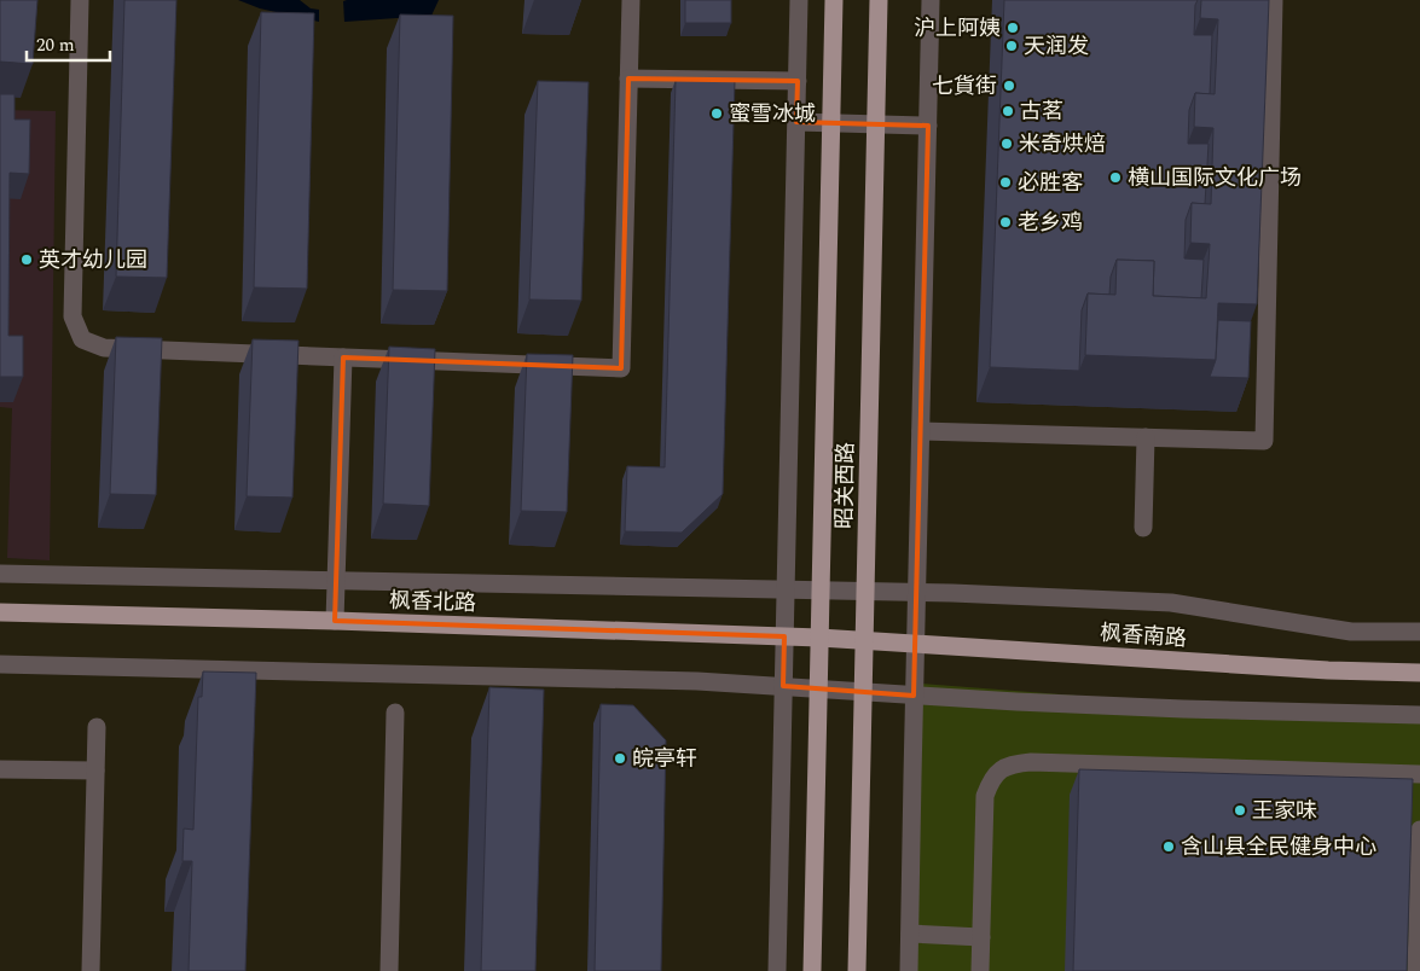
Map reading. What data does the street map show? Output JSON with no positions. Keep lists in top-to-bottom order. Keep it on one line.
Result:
{"streets":{"main road":["昭关西路","枫香北路","枫香南路"]},"crossings":[["昭关西路","枫香北路"],["昭关西路","枫香南路"],["枫香北路","枫香南路"]],"places":["沪上阿姨","天润发","七貨街","古茗","蜜雪冰城","米奇烘焙","横山国际文化广场","必胜客","老乡鸡","英才幼儿园","皖亭轩","王家味","含山县全民健身中心"],"scale_bar":"20 m"}
